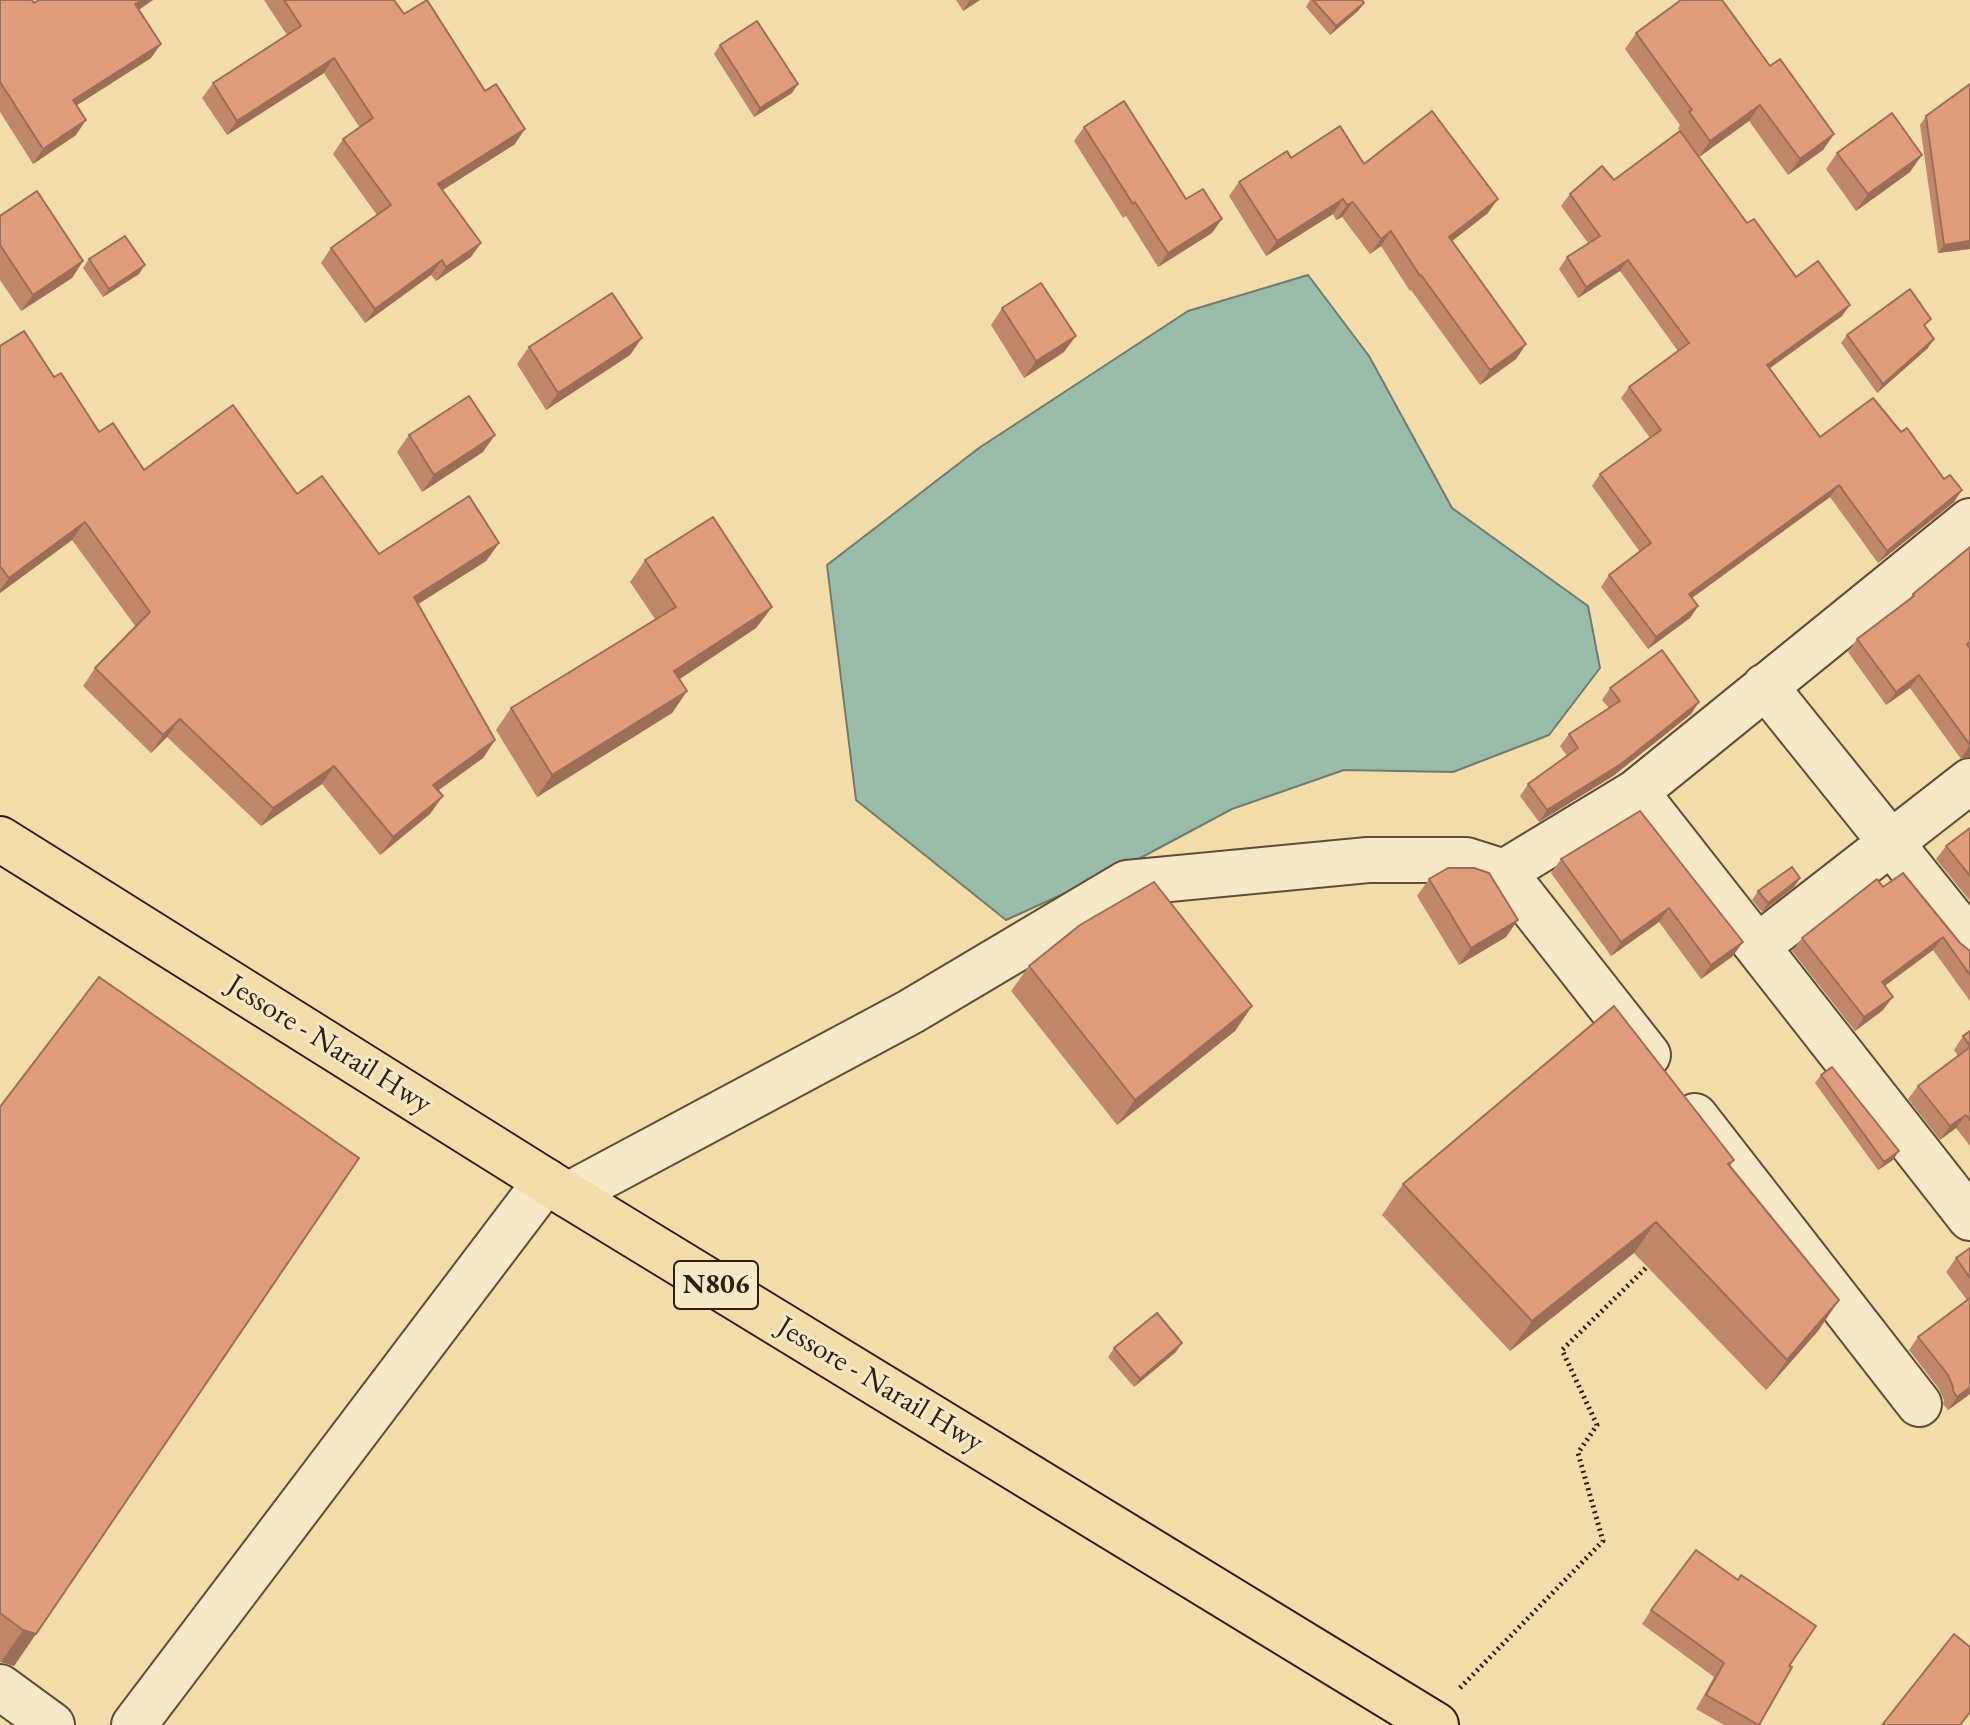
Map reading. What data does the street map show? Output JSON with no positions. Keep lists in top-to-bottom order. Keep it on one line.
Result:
{"streets":{"highway":["Jessore - Narail Hwy","N806"]}}
